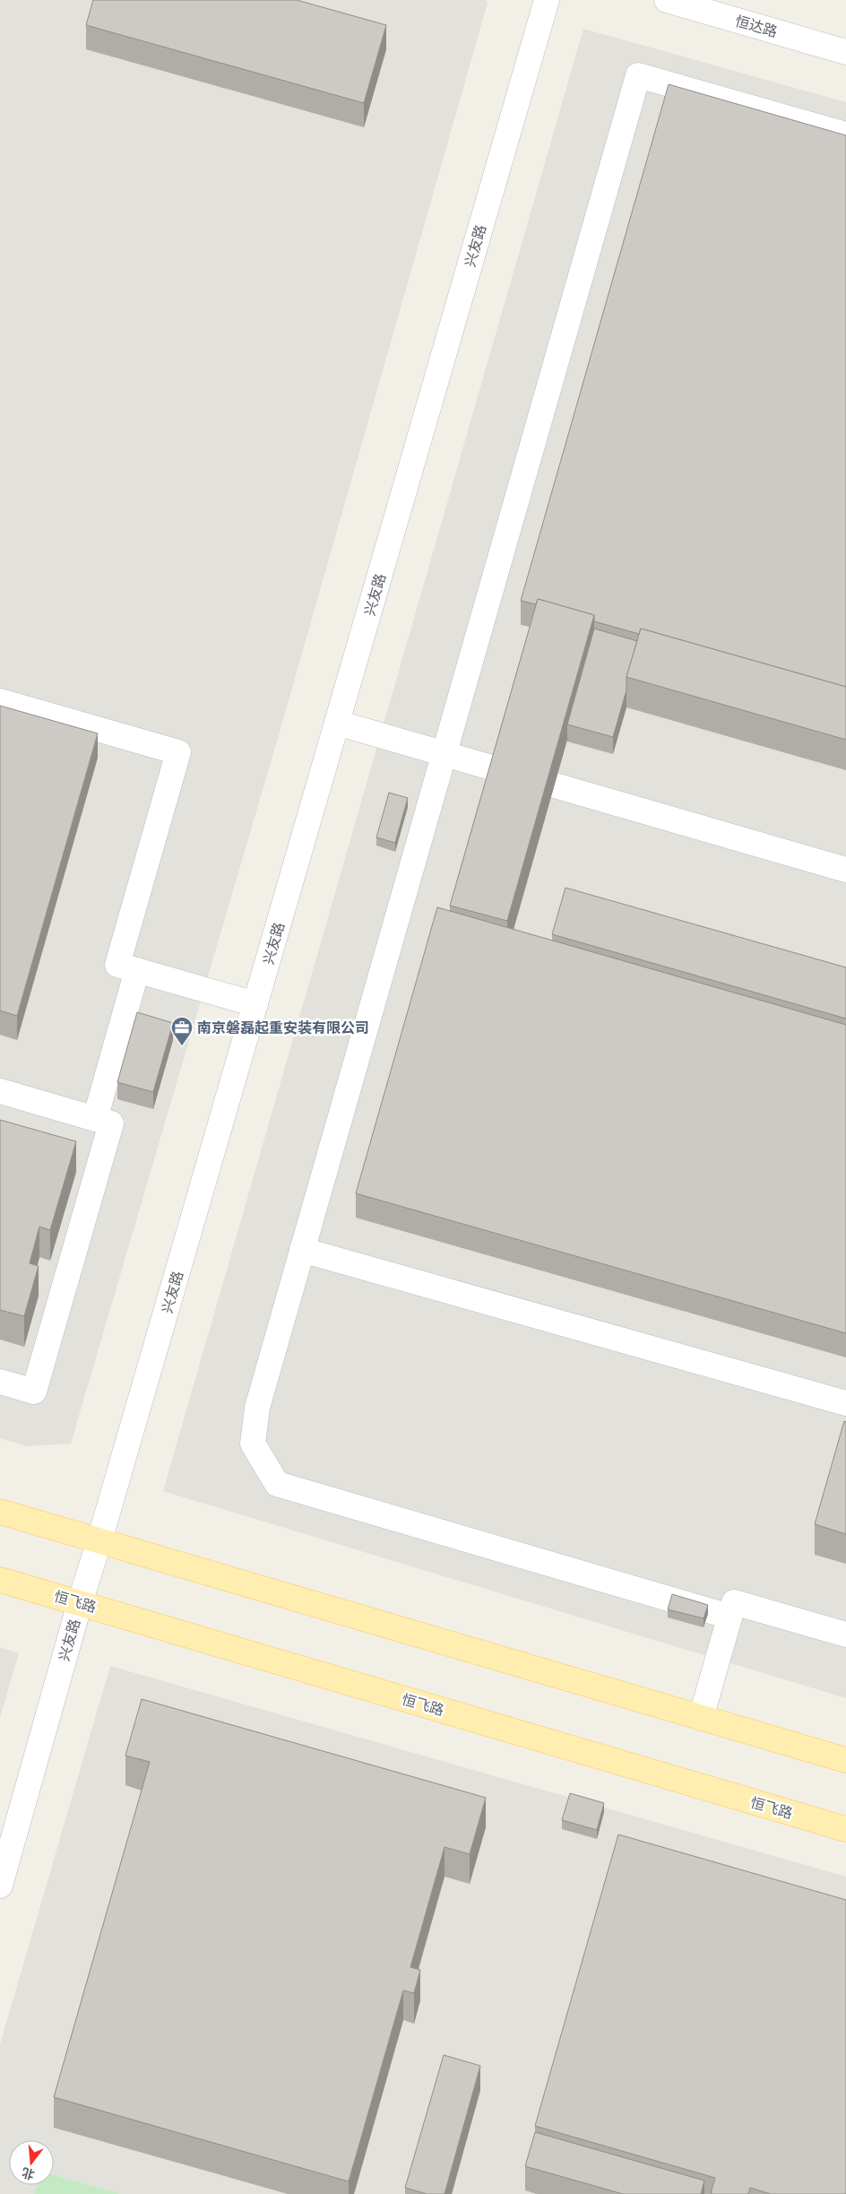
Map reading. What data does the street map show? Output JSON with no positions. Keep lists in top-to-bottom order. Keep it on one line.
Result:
{"streets":{"main road":["恒飞路"],"street":["恒达路","兴友路"]},"crossings":[["兴友路","恒飞路"]],"places":{"office":["南京磐磊起重安装有限公司"]},"north":"bottom"}
